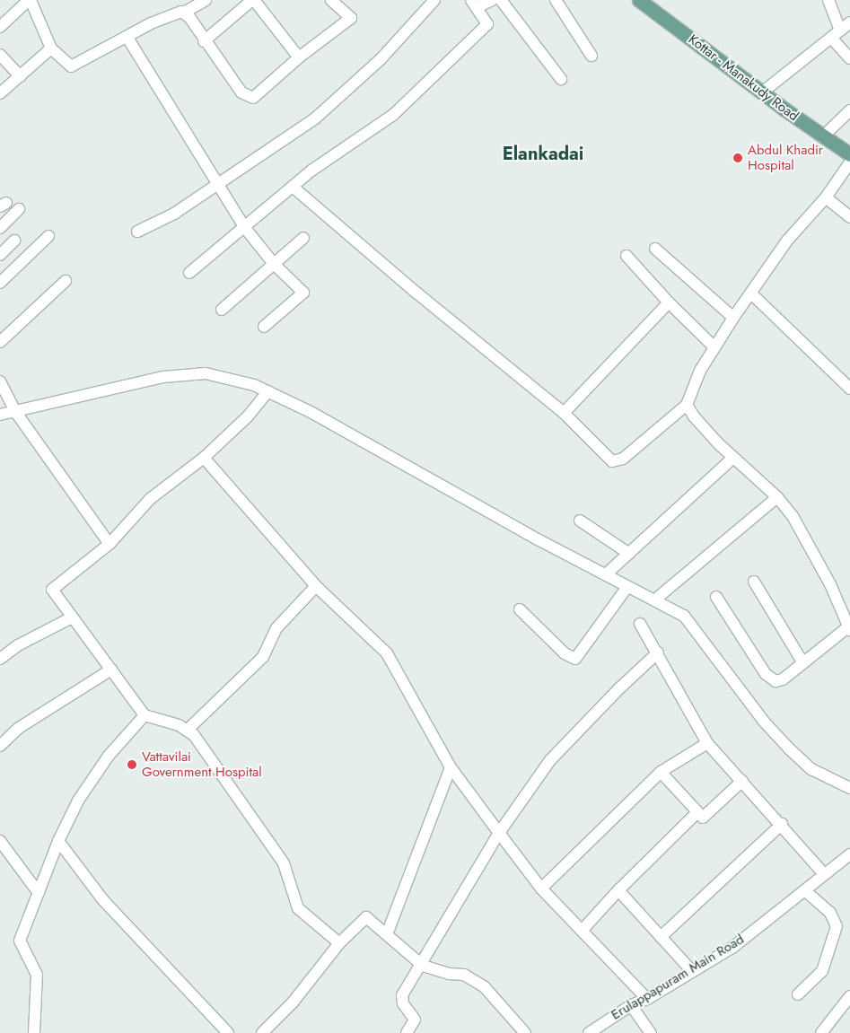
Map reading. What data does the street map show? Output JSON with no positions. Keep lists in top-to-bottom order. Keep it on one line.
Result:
{"streets":{"main road":["Kottar - Manakudy Road"],"street":["Erulappapuram Main Road"]},"districts":["Elankadai"],"places":["Abdul Khadir Hospital","Vattavilai Government Hospital"]}
